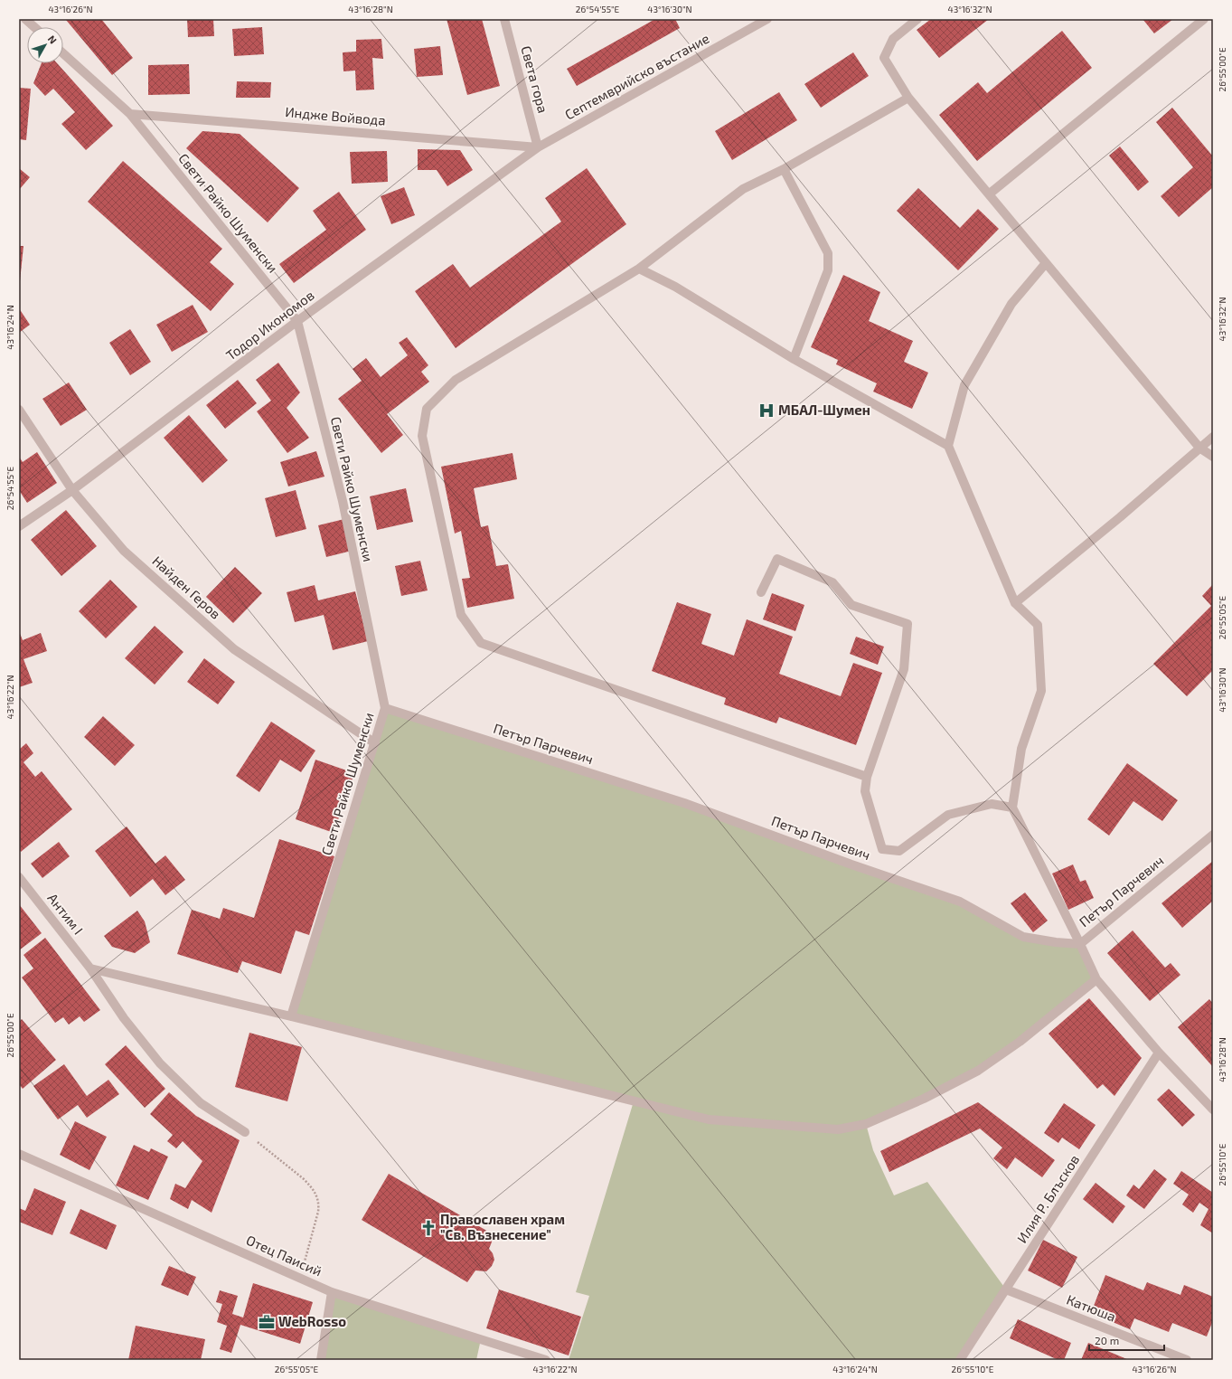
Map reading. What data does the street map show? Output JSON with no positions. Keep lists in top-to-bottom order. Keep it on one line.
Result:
{"streets":{"street":["Септемврийско въстание","Света гора","Индже Войвода","Свети Райко Шуменски","Тодор Икономов","Найден Геров","Петър Парчевич","Антим I","Илия Р. Блъсков","Отец Паисий","Катюша"]},"crossings":[["Септемврийско въстание","Света гора"],["Септемврийско въстание","Индже Войвода"],["Септемврийско въстание","Тодор Икономов"],["Света гора","Индже Войвода"],["Света гора","Тодор Икономов"],["Индже Войвода","Свети Райко Шуменски"],["Индже Войвода","Тодор Икономов"],["Свети Райко Шуменски","Тодор Икономов"],["Свети Райко Шуменски","Найден Геров"],["Свети Райко Шуменски","Петър Парчевич"],["Тодор Икономов","Найден Геров"],["Илия Р. Блъсков","Катюша"]],"places":{"hospital":["МБАЛ-Шумен"],"church":["Православен храм \"Св. Възнесение\""],"office":["WebRosso"]},"scale_bar":"20 m","north":"top right","coordinates":["43°16'26\"N","43°16'28\"N","26°54'55\"E","43°16'30\"N","43°16'32\"N","26°55'00\"E","43°16'24\"N","26°55'05\"E","43°16'22\"N","26°55'10\"E"]}
